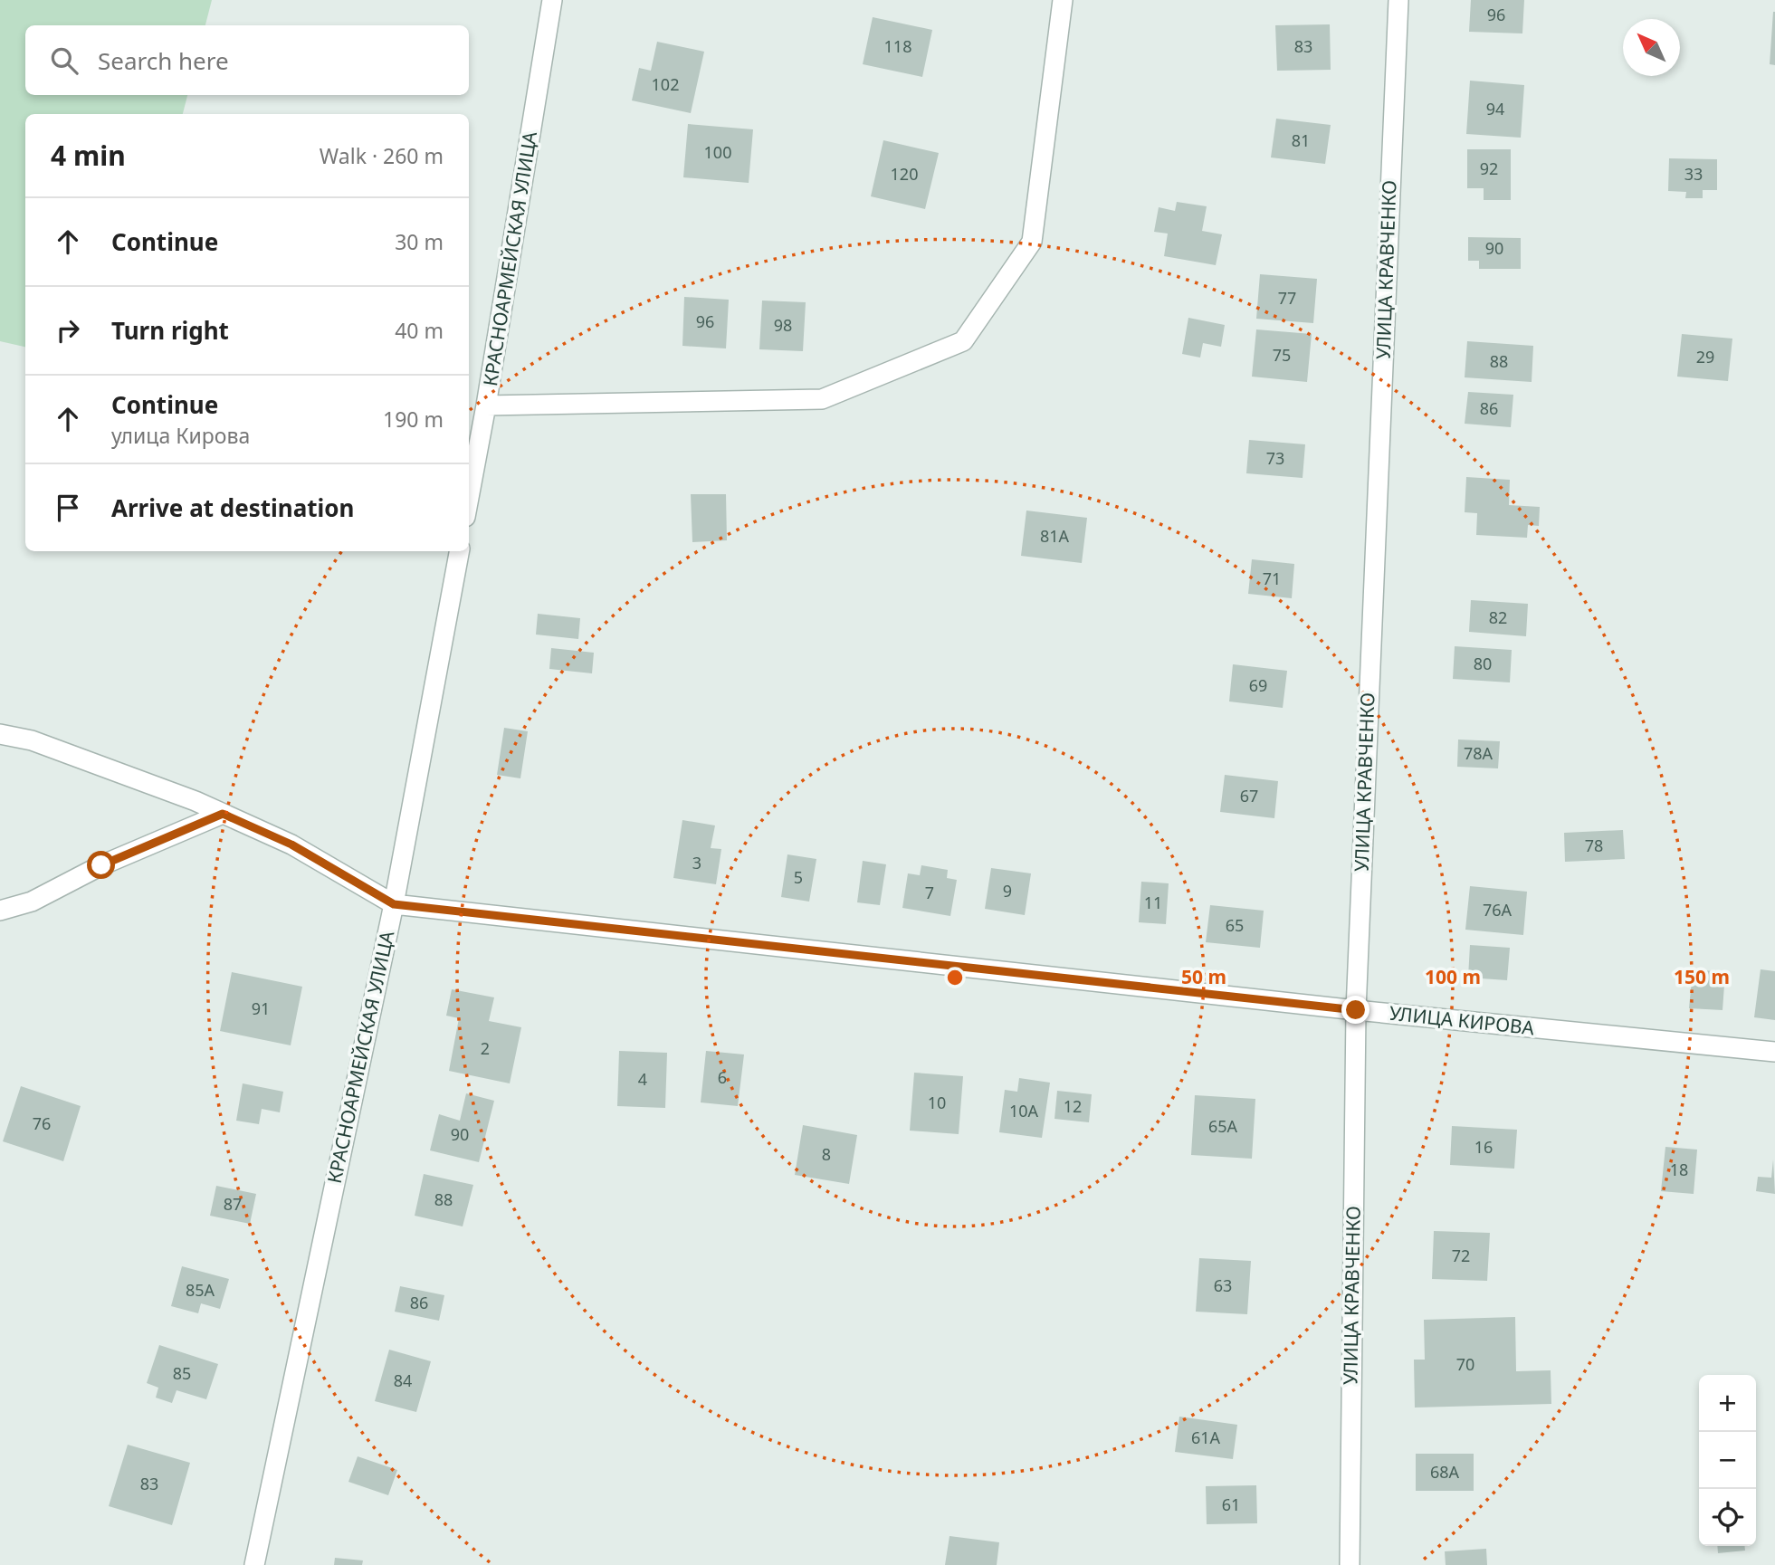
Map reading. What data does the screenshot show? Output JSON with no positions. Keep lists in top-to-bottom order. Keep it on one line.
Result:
{"streets":{"street":["КРАСНОАРМЕЙСКАЯ УЛИЦА","УЛИЦА КРАВЧЕНКО","УЛИЦА КИРОВА"]},"crossings":[["КРАСНОАРМЕЙСКАЯ УЛИЦА","УЛИЦА КИРОВА"],["УЛИЦА КРАВЧЕНКО","УЛИЦА КИРОВА"]],"house_numbers":["96","118","83","102","94","81","100","92","120","33","90","77","96","98","75","29","88","86","73","81А","71","82","80","69","78А","67","78","3","5","9","7","11","76А","65","91","2","6","4","10","12","10А","76","65А","90","16","8","18","88","87","72","63","85А","86","70","85","84","61А","68А","83","61"],"north":"top left","page":{"search":"Search here","heading":["4 min","Walk · 260 m"],"list":[["Continue","30 m"],["Turn right","40 m"],["Continue","улица Кирова","190 m"],"Arrive at destination"],"map_buttons":["+","−"]},"rings":["50 m","100 m","150 m"]}
